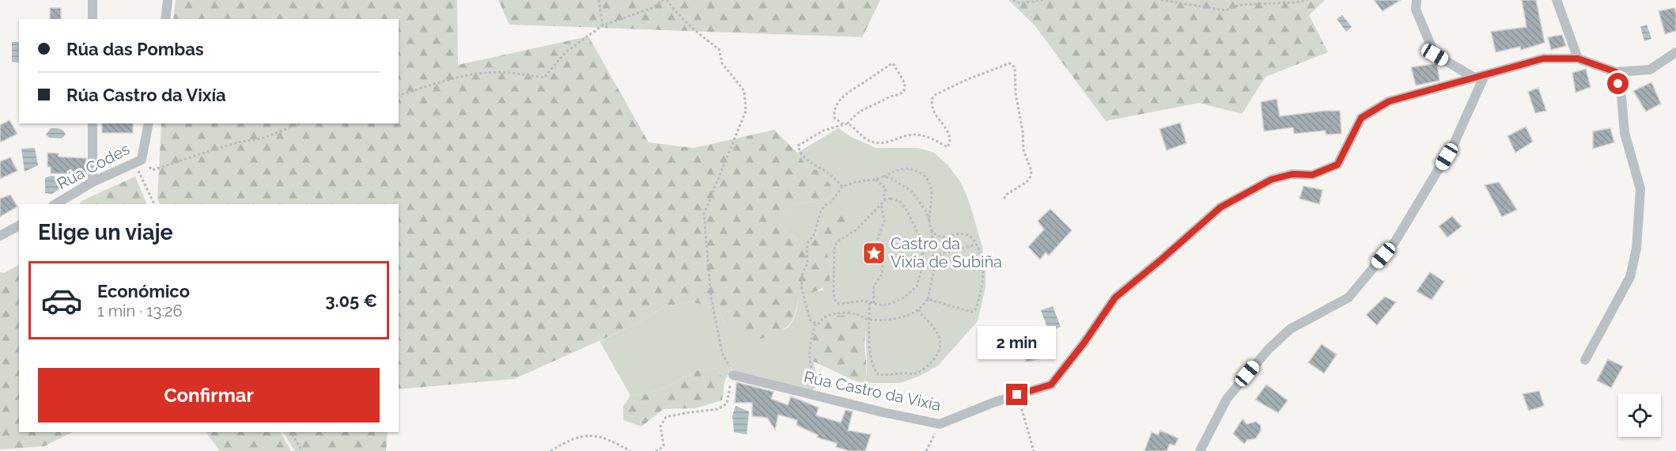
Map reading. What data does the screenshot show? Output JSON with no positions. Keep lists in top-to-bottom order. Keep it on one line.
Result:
{"streets":{"street":["Rúa Codes","Rúa Castro da Vixía"]},"places":{"place":["Castro da Vixía de Subiña"]},"page":{"banner":["Rúa das Pombas","Rúa Castro da Vixía"],"heading":"Elige un viaje","list":[{"name":"Económico","note":"1 min · 13:26","value":"3.05 €"}],"bubble":"2 min","buttons":"Confirmar"}}
